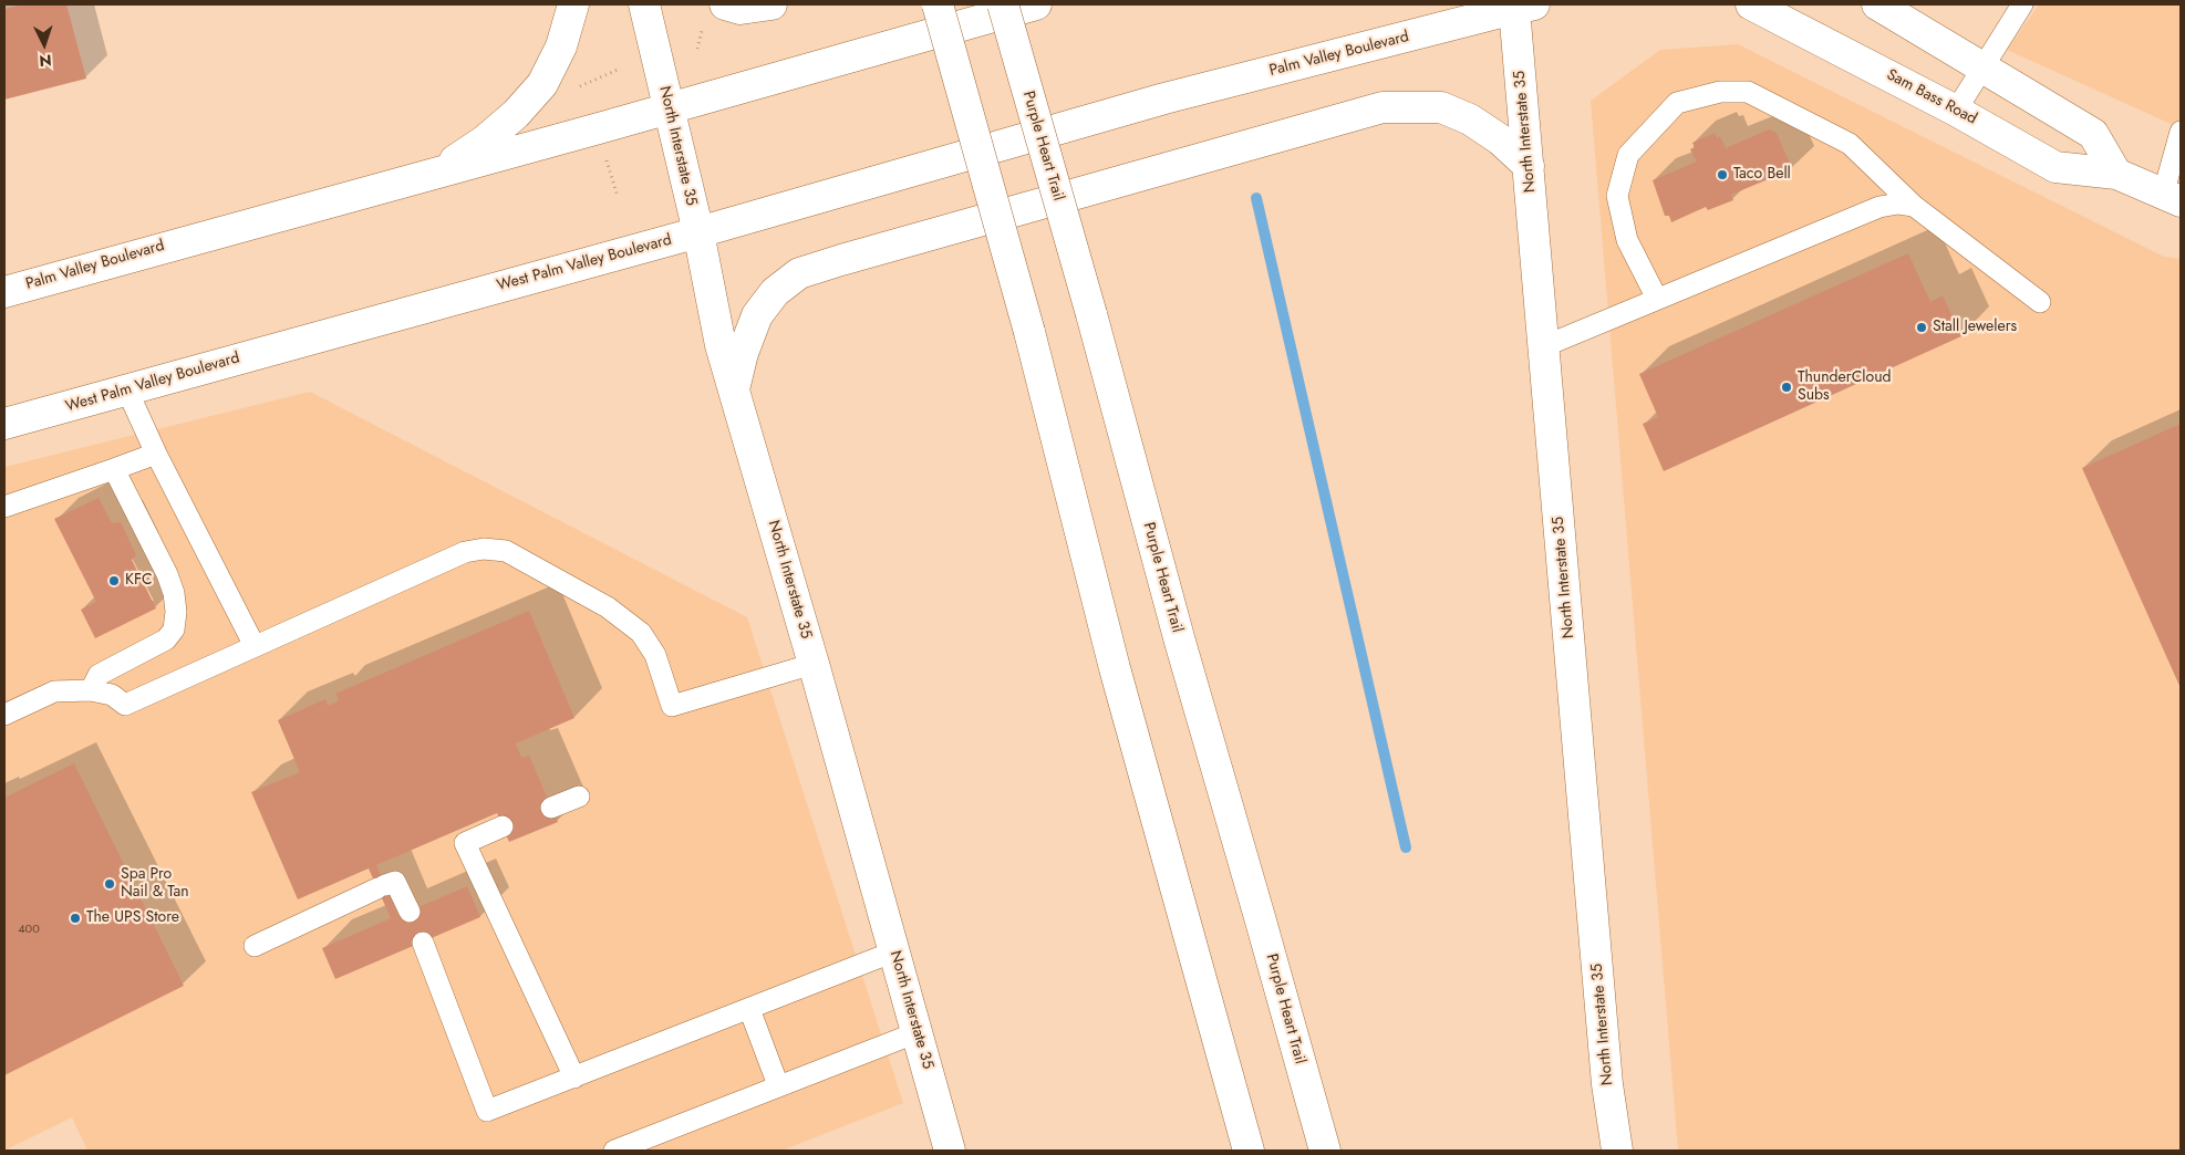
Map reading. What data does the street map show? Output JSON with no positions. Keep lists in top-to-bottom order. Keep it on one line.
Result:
{"streets":{"main road":["Palm Valley Boulevard","Sam Bass Road","North Interstate 35","Purple Heart Trail","West Palm Valley Boulevard"]},"crossings":[["Palm Valley Boulevard","North Interstate 35"],["Palm Valley Boulevard","West Palm Valley Boulevard"],["North Interstate 35","West Palm Valley Boulevard"]],"places":["Taco Bell","Stall Jewelers","ThunderCloud Subs","KFC","Spa Pro Nail & Tan","The UPS Store"],"house_numbers":["400"],"north":"bottom"}
